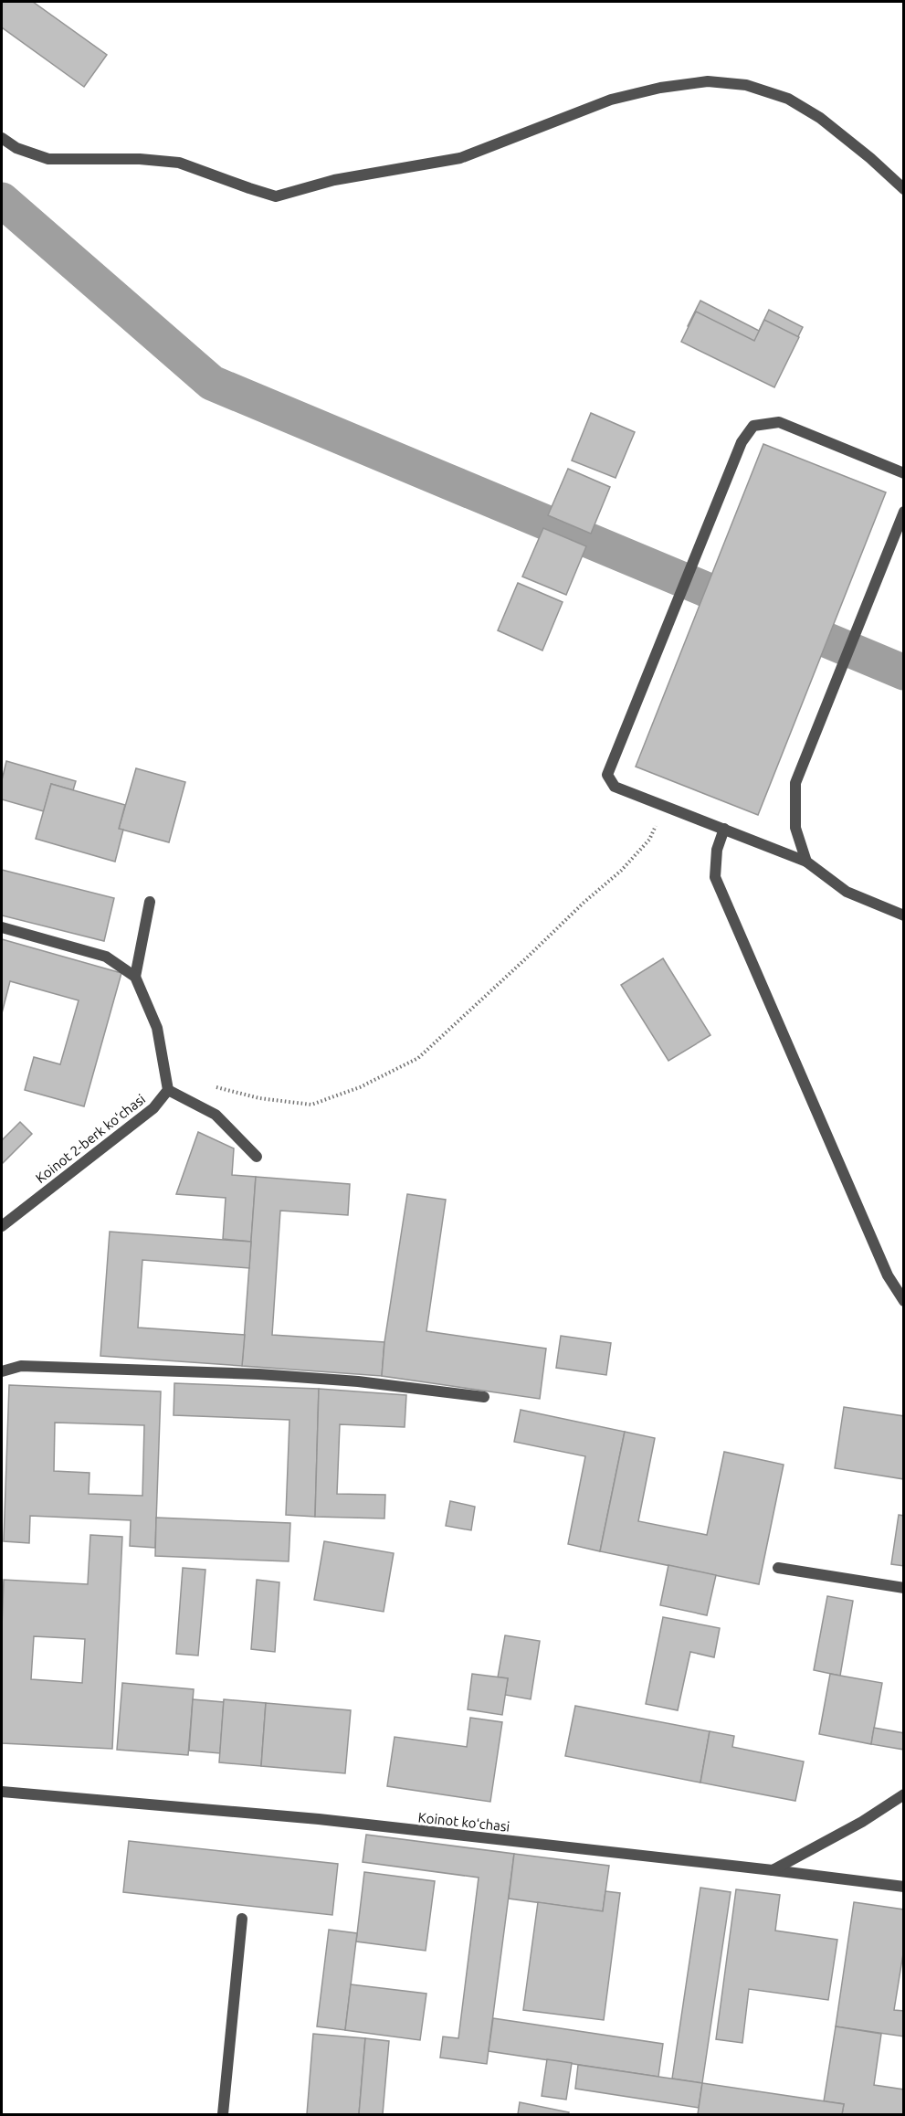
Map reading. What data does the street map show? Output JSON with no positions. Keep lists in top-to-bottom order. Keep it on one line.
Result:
{"streets":{"street":["Koinot 2-berk koʻchasi","Koinot koʻchasi"]}}
